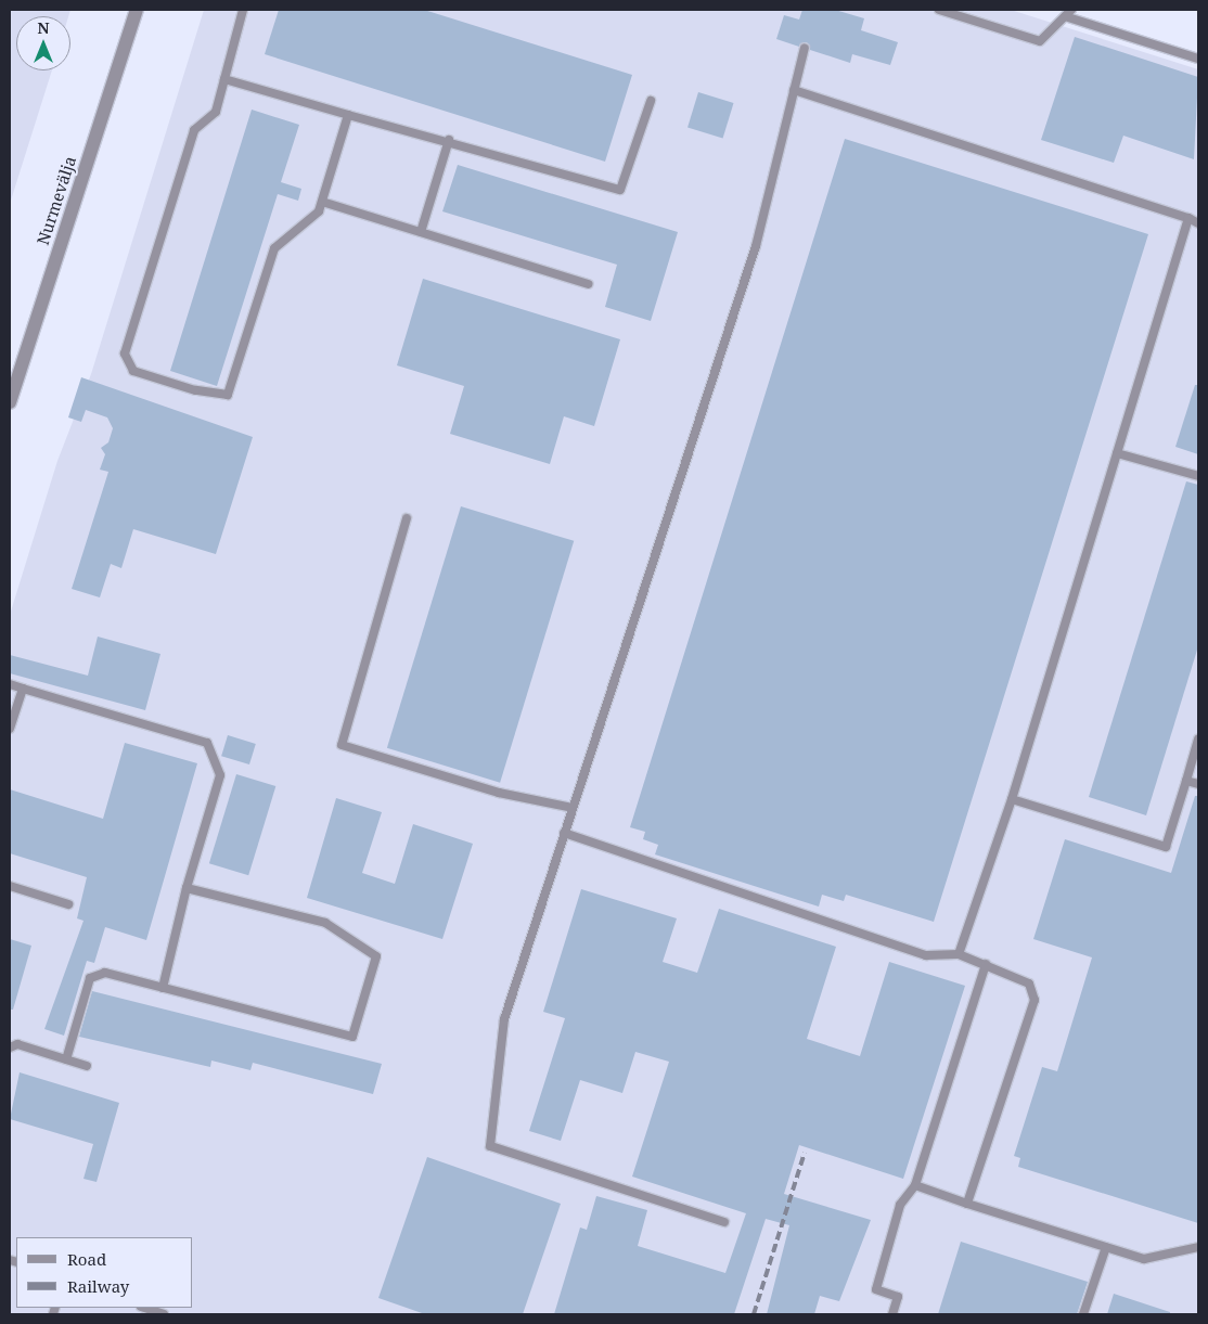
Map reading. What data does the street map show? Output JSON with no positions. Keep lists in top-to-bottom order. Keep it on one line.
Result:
{"streets":{"street":["Nurmevälja"]},"legend":["Road","Railway"],"north":"top"}
